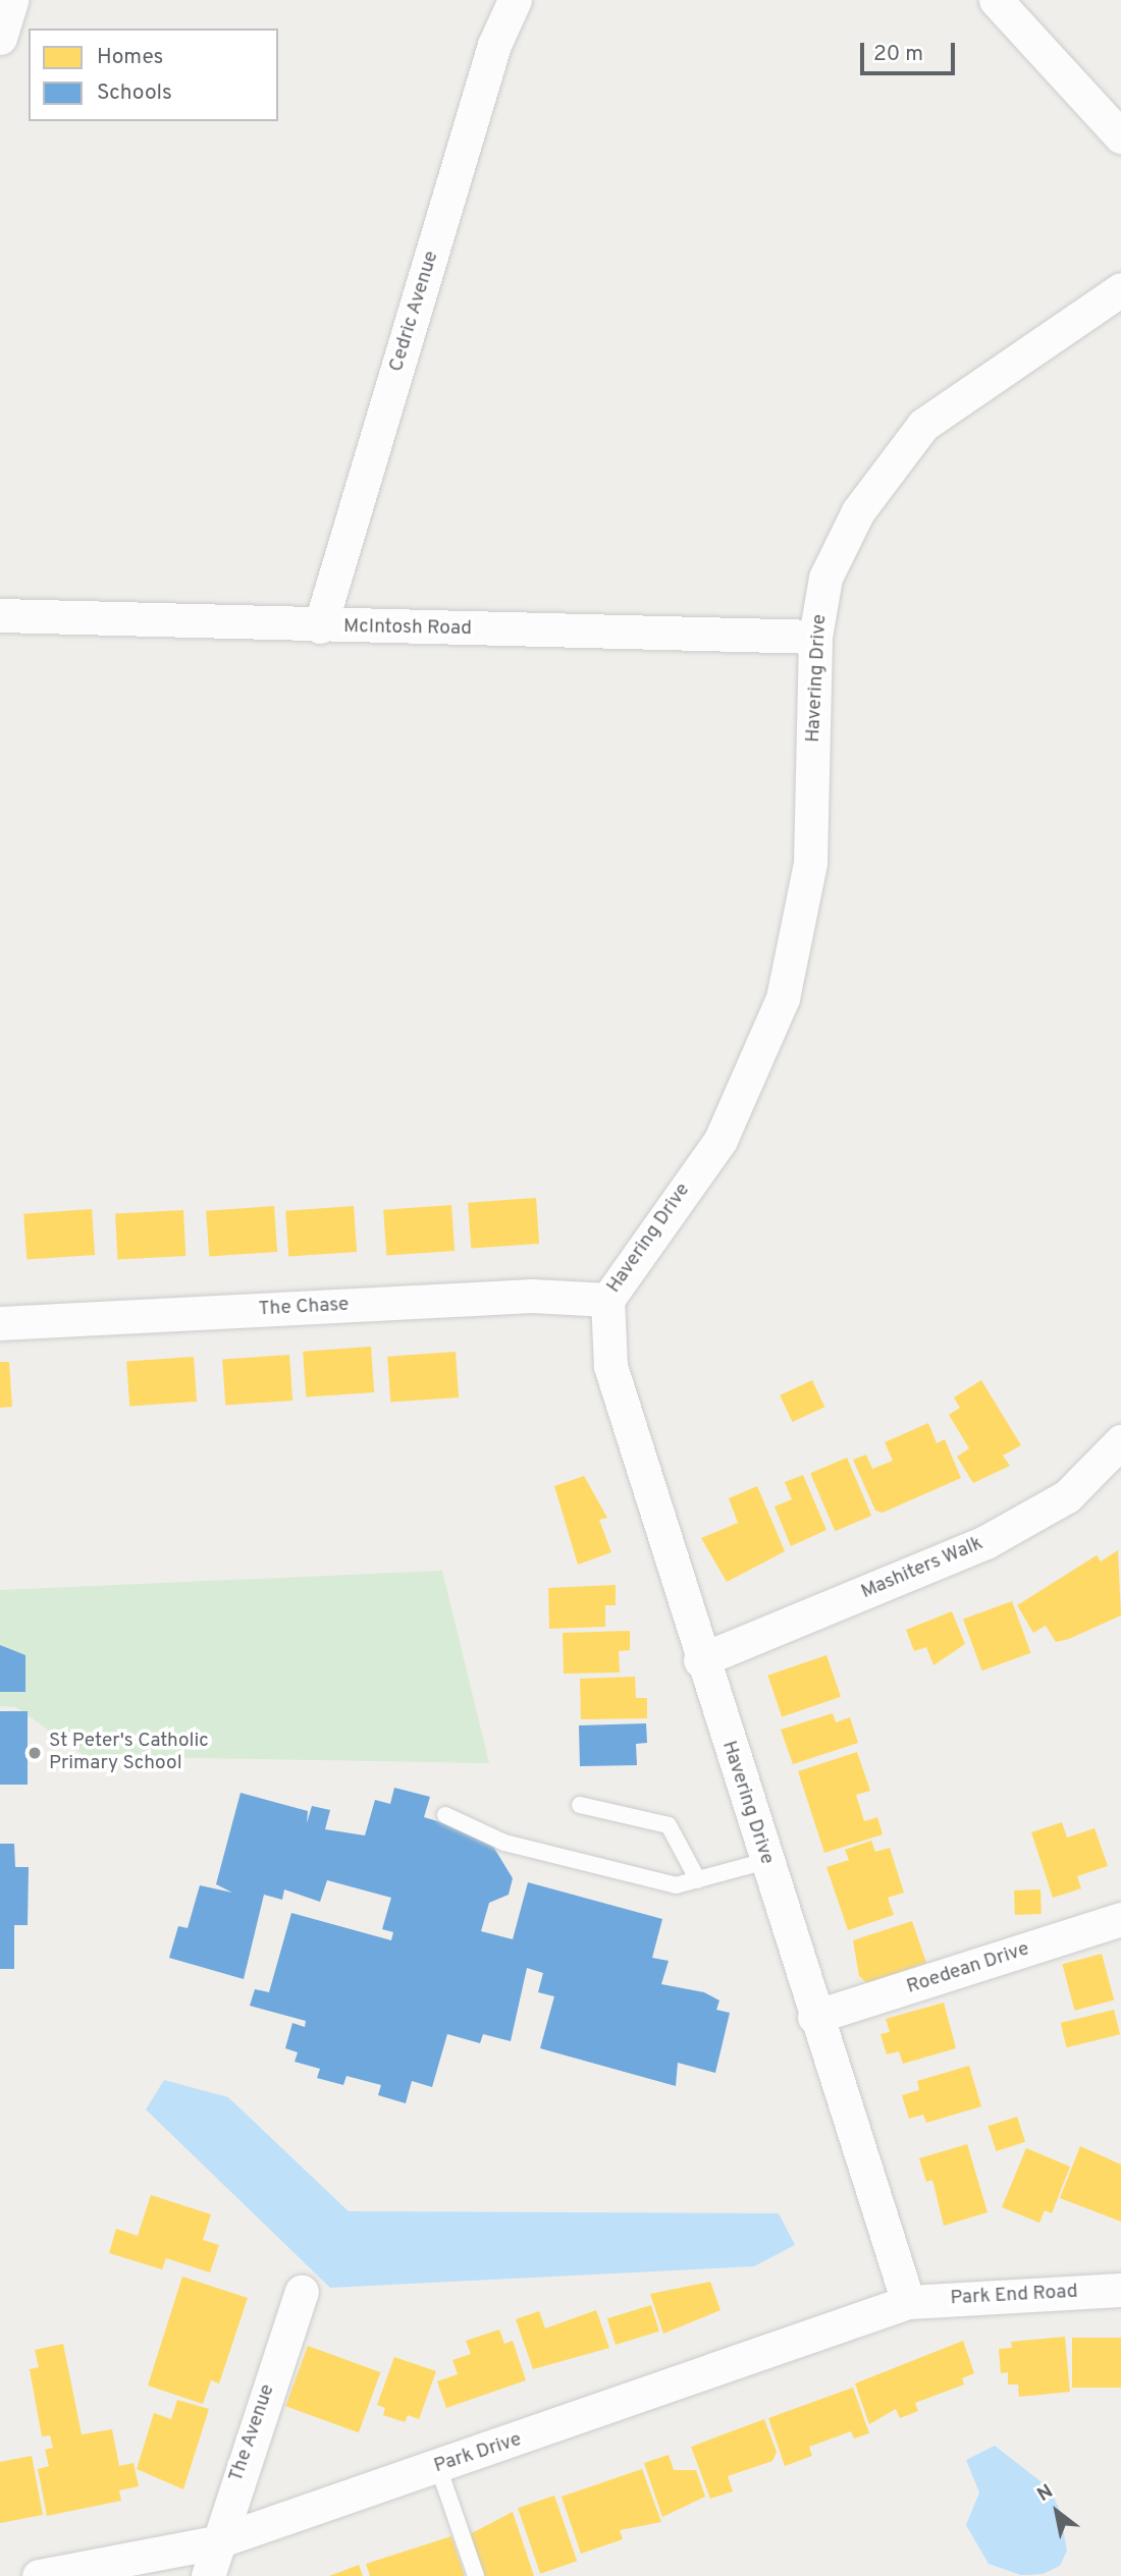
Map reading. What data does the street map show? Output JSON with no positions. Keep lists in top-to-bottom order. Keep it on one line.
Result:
{"streets":{"street":["Cedric Avenue","McIntosh Road","Havering Drive","The Chase","Mashiters Walk","Roedean Drive","Park End Road","The Avenue","Park Drive"]},"crossings":[["Cedric Avenue","McIntosh Road"],["McIntosh Road","Havering Drive"],["Havering Drive","The Chase"],["Havering Drive","Mashiters Walk"],["Havering Drive","Roedean Drive"],["Havering Drive","Park End Road"],["Havering Drive","Park Drive"],["Park End Road","Park Drive"],["The Avenue","Park Drive"]],"places":["St Peter's Catholic Primary School"],"legend":["Homes","Schools"],"scale_bar":"20 m","north":"top left"}
